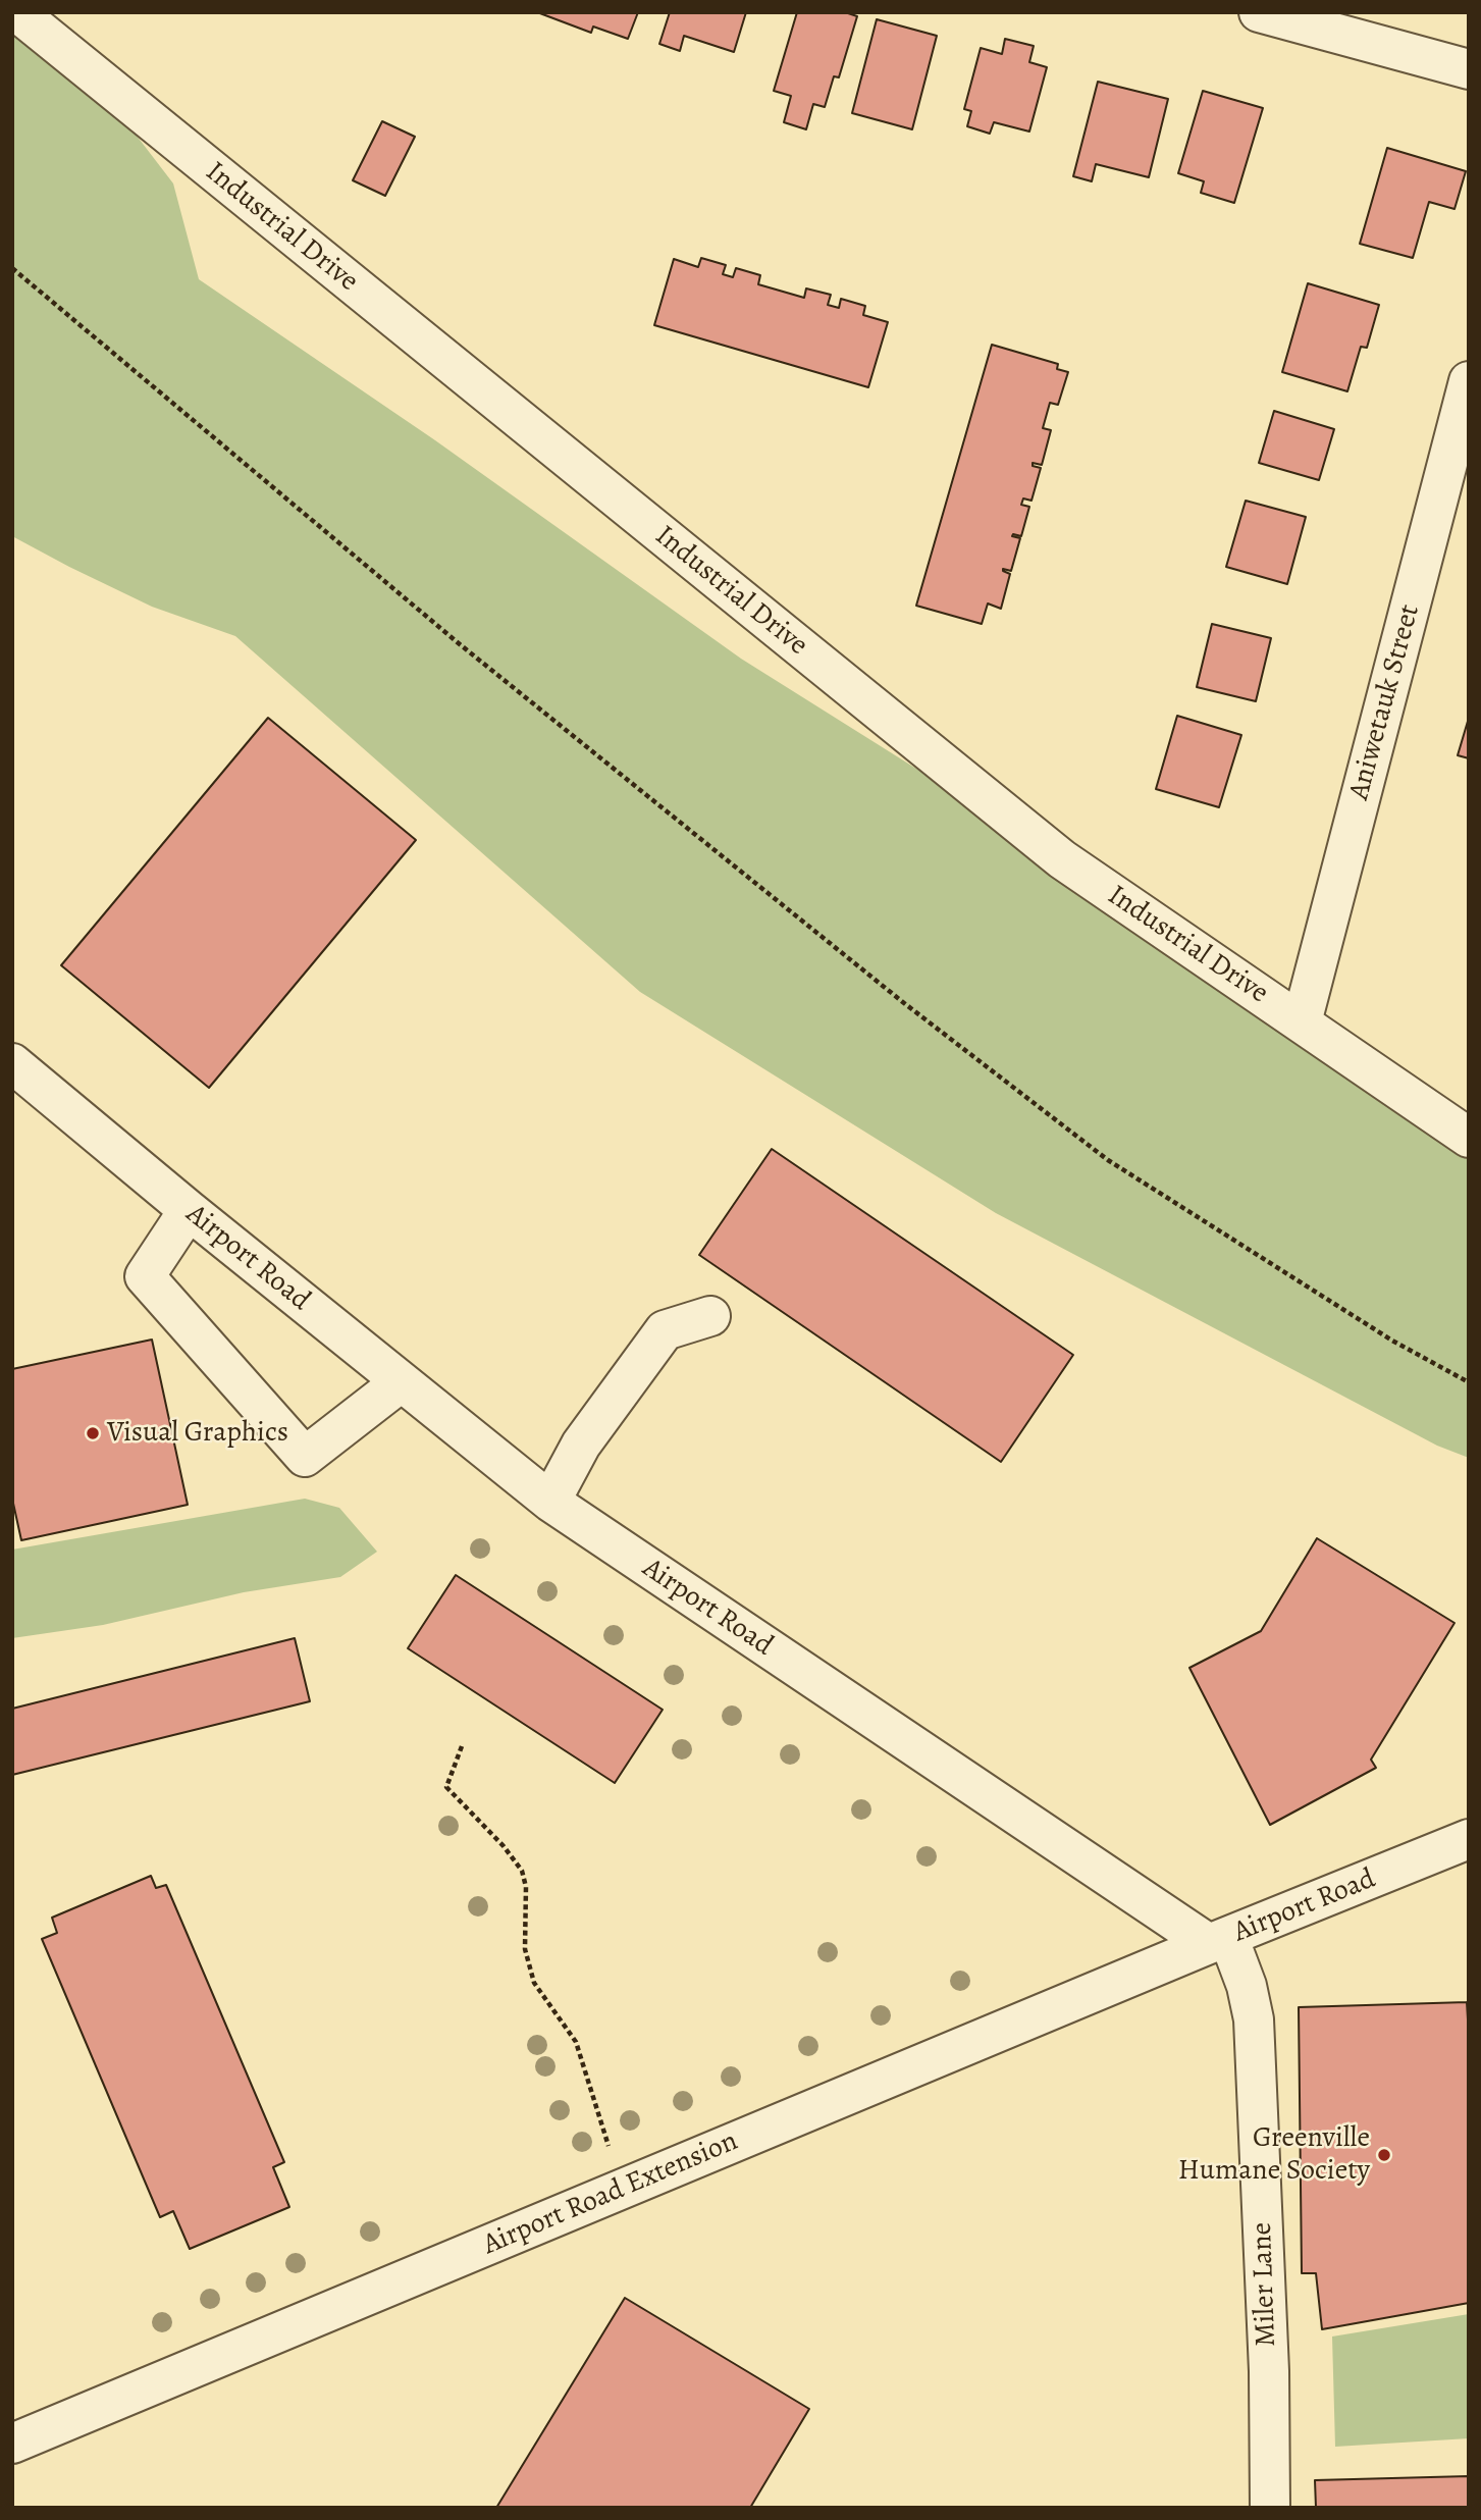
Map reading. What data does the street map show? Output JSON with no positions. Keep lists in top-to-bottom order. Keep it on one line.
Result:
{"streets":{"street":["Industrial Drive","Aniwetauk Street","Airport Road","Airport Road Extension","Miler Lane"]},"crossings":[["Industrial Drive","Aniwetauk Street"],["Airport Road","Airport Road Extension"],["Airport Road","Miler Lane"],["Airport Road Extension","Miler Lane"]],"places":["Visual Graphics","Greenville Humane Society"]}
